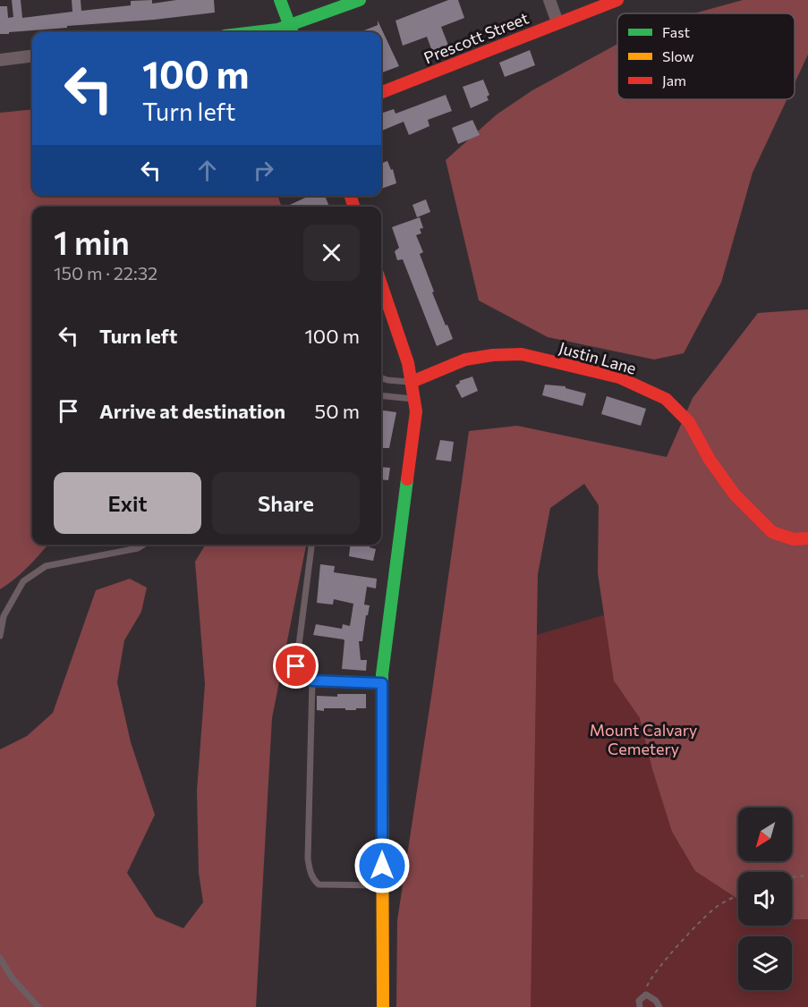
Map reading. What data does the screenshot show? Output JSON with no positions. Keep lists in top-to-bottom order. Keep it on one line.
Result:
{"streets":{"street":["Prescott Street","Justin Lane"]},"parks":["Mount Calvary Cemetery"],"legend":["Fast","Slow","Jam"],"north":"bottom left","page":{"turn":["100 m","Turn left"],"heading":["1 min","150 m · 22:32"],"list":[{"name":"Turn left","value":"100 m"},{"name":"Arrive at destination","value":"50 m"}],"buttons":["Exit","Share"]}}
